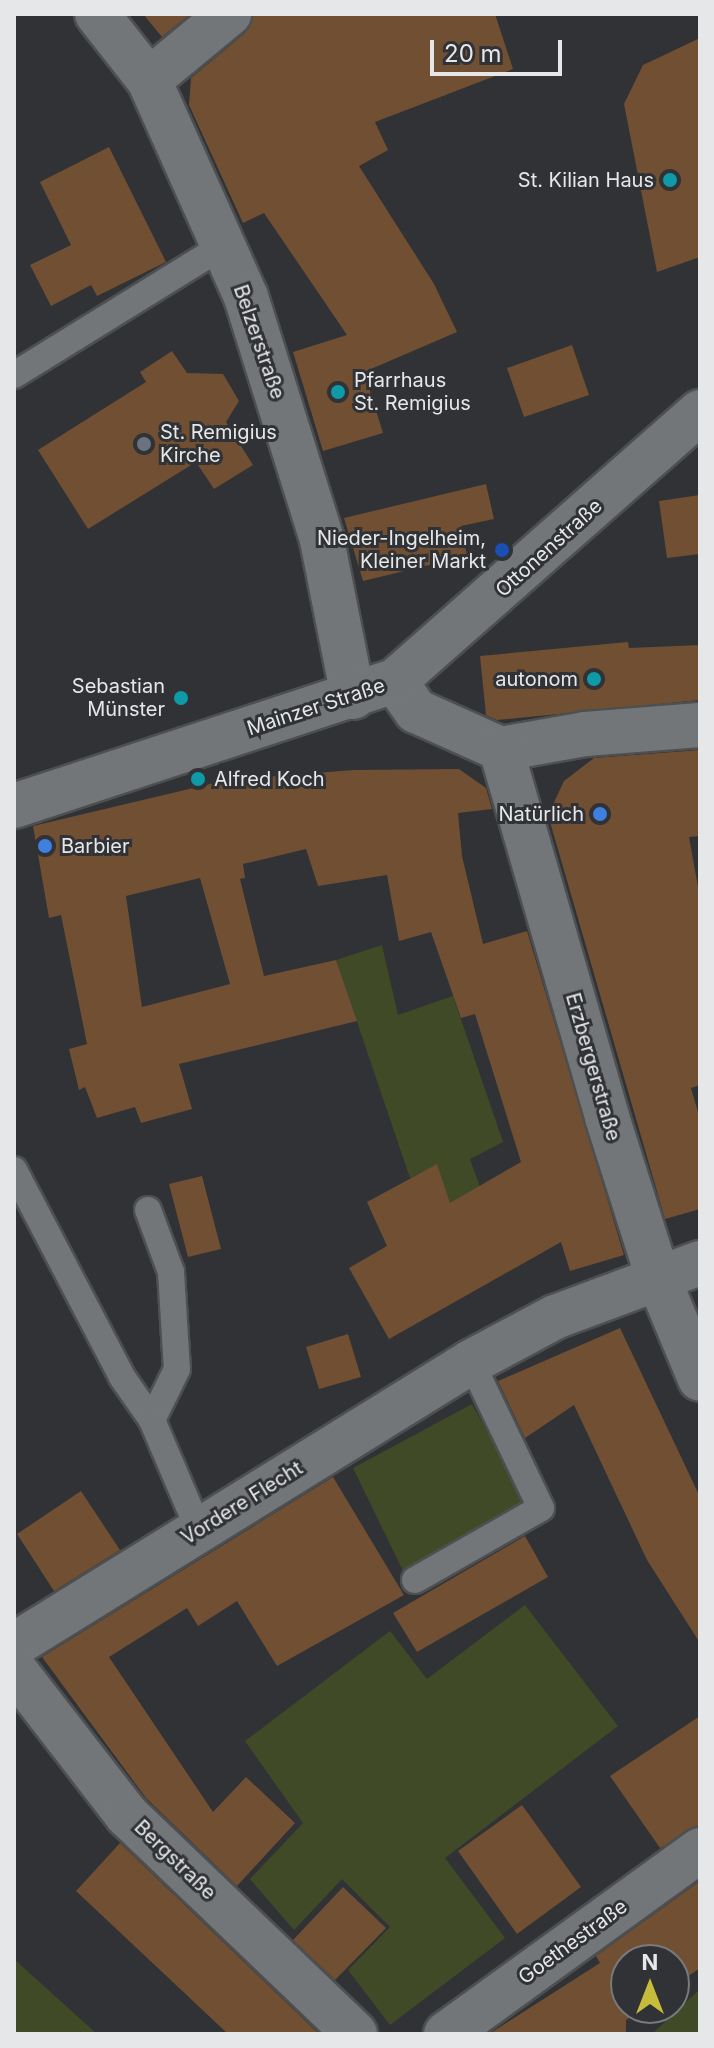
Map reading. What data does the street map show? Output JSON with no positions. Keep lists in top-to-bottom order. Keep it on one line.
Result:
{"streets":{"street":["Belzerstraße","Ottonenstraße","Mainzer Straße","Erzbergerstraße","Vordere Flecht","Bergstraße","Goethestraße"]},"crossings":[["Belzerstraße","Mainzer Straße"],["Ottonenstraße","Mainzer Straße"],["Mainzer Straße","Erzbergerstraße"],["Erzbergerstraße","Vordere Flecht"]],"places":["St. Kilian Haus","Pfarrhaus St. Remigius","St. Remigius Kirche","Nieder-Ingelheim, Kleiner Markt","autonom","Sebastian Münster","Alfred Koch","Natürlich","Barbier"],"scale_bar":"20 m","north":"top"}
